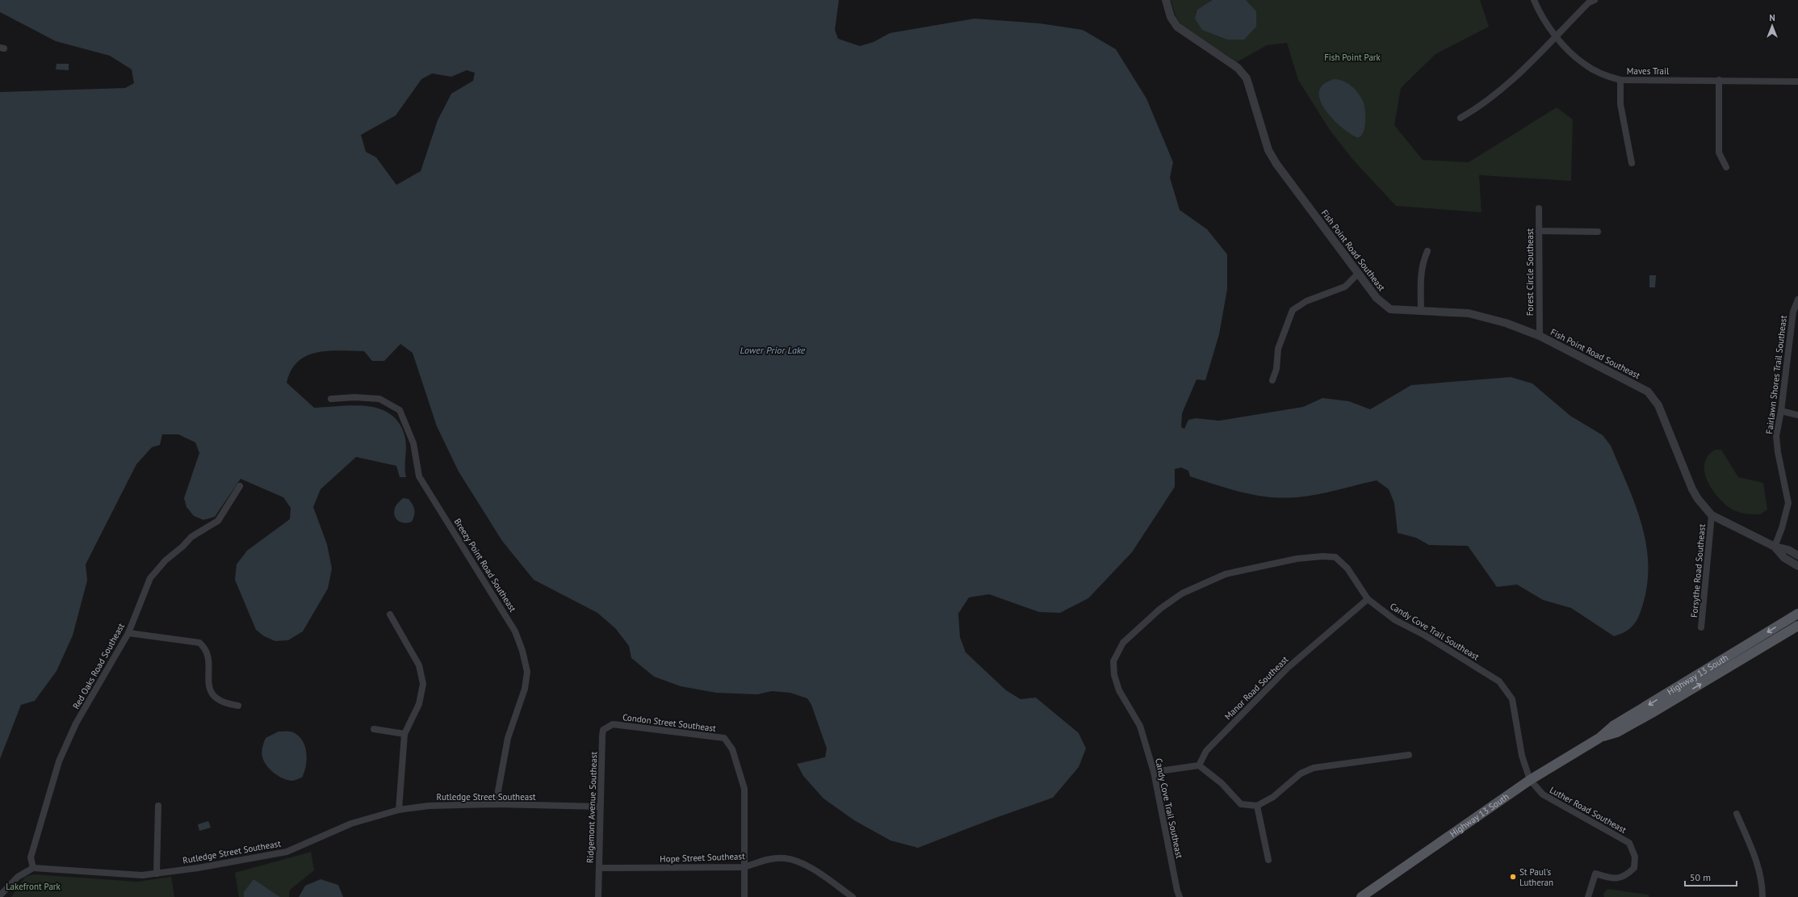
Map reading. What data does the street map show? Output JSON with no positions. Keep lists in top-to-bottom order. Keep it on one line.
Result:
{"streets":{"main road":["Highway 13 South"],"street":["Maves Trail","Fish Point Road Southeast","Forest Circle Southeast","Fairlawn Shores Trail Southeast","Breezy Point Road Southeast","Forsythe Road Southeast","Candy Cove Trail Southeast","Red Oaks Road Southeast","Manor Road Southeast","Condon Street Southeast","Rutledge Street Southeast","Ridgemont Avenue Southeast","Luther Road Southeast","Hope Street Southeast"]},"crossings":[["Fish Point Road Southeast","Forest Circle Southeast"],["Fish Point Road Southeast","Fairlawn Shores Trail Southeast"],["Fish Point Road Southeast","Forsythe Road Southeast"],["Breezy Point Road Southeast","Rutledge Street Southeast"],["Candy Cove Trail Southeast","Highway 13 South"],["Candy Cove Trail Southeast","Manor Road Southeast"],["Candy Cove Trail Southeast","Luther Road Southeast"],["Red Oaks Road Southeast","Rutledge Street Southeast"],["Highway 13 South","Luther Road Southeast"],["Condon Street Southeast","Ridgemont Avenue Southeast"],["Condon Street Southeast","Hope Street Southeast"],["Rutledge Street Southeast","Ridgemont Avenue Southeast"],["Ridgemont Avenue Southeast","Hope Street Southeast"]],"water":["Lower Prior Lake"],"parks":["Fish Point Park","Lakefront Park"],"places":["St Paul's Lutheran"],"scale_bar":"50 m","north":"top"}
